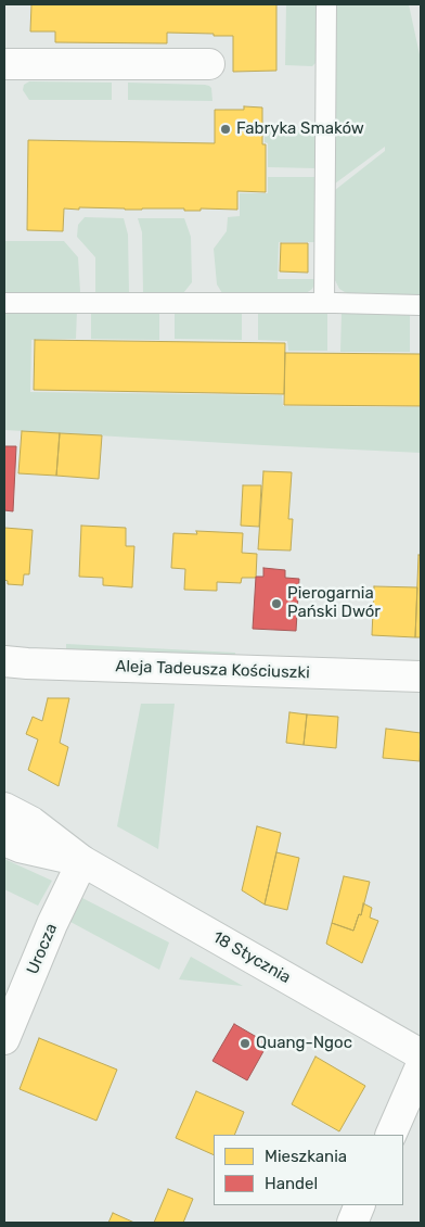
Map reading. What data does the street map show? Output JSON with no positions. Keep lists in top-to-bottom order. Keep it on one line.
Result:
{"streets":{"street":["Aleja Tadeusza Kościuszki","Urocza","18 Stycznia"]},"crossings":[["Urocza","18 Stycznia"]],"places":["Fabryka Smaków","Pierogarnia Pański Dwór","Quang-Ngoc"],"legend":["Mieszkania","Handel"]}
